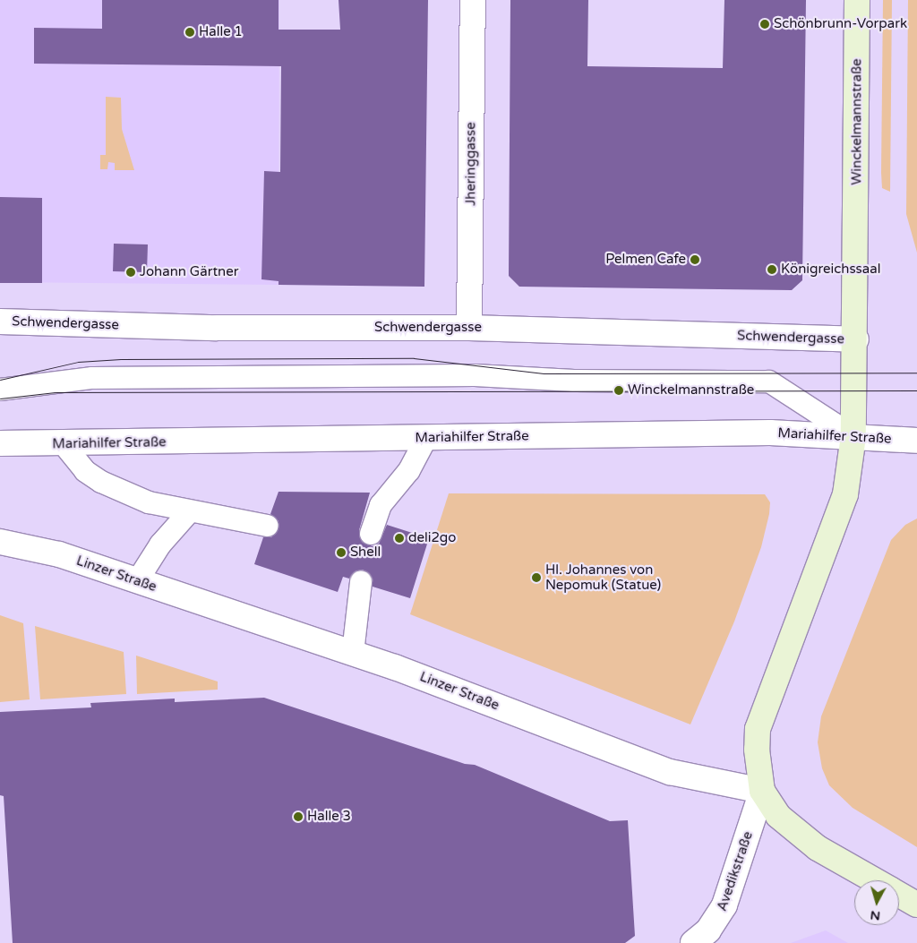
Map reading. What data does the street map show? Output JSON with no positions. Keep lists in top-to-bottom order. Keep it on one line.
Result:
{"streets":{"main road":["Winckelmannstraße"],"street":["Jheringgasse","Schwendergasse","Mariahilfer Straße","Linzer Straße","Avedikstraße"]},"crossings":[["Winckelmannstraße","Schwendergasse"],["Winckelmannstraße","Mariahilfer Straße"],["Winckelmannstraße","Linzer Straße"],["Winckelmannstraße","Avedikstraße"],["Jheringgasse","Schwendergasse"],["Linzer Straße","Avedikstraße"]],"places":["Schönbrunn-Vorpark","Halle 1","Pelmen Cafe","Königreichssaal","Johann Gärtner","Winckelmannstraße","deli2go","Shell","Hl. Johannes von Nepomuk (Statue)","Halle 3"],"north":"bottom"}
